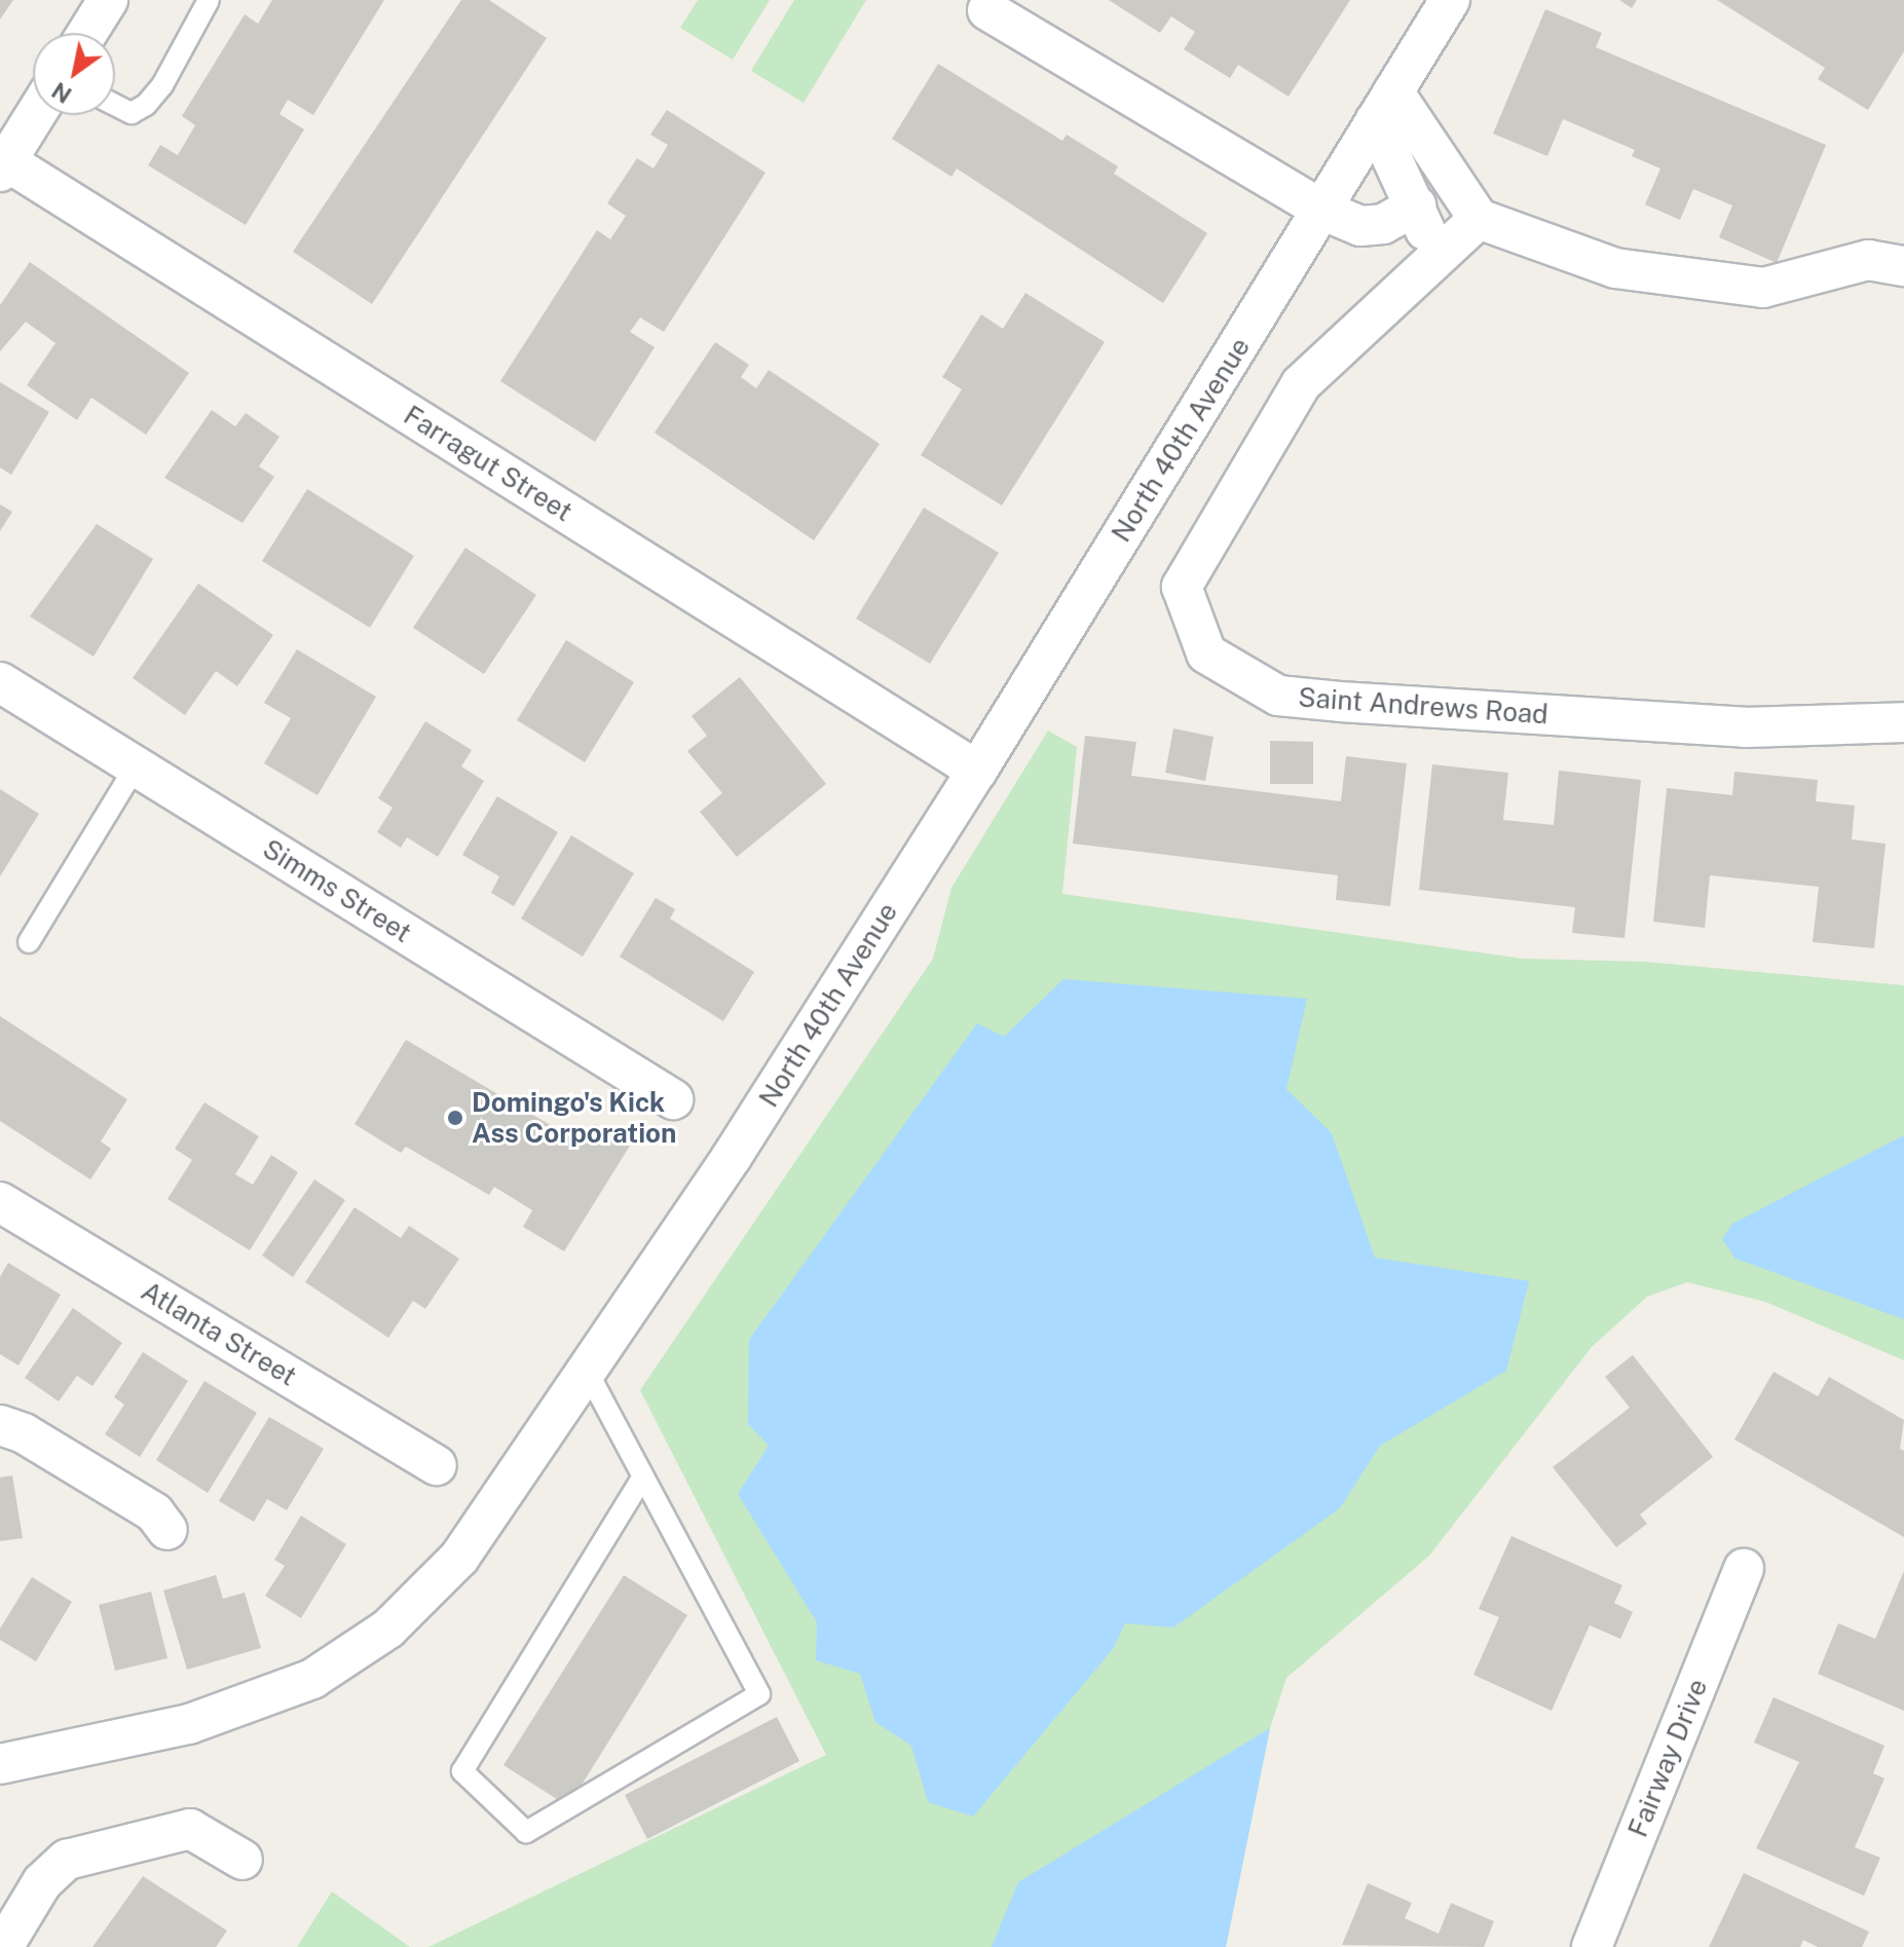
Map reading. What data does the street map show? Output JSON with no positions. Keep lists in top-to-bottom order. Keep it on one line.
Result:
{"streets":{"street":["North 40th Avenue","Farragut Street","Saint Andrews Road","Simms Street","Atlanta Street","Fairway Drive"]},"crossings":[["North 40th Avenue","Farragut Street"]],"places":["Domingo's Kick Ass Corporation"],"north":"bottom left"}
